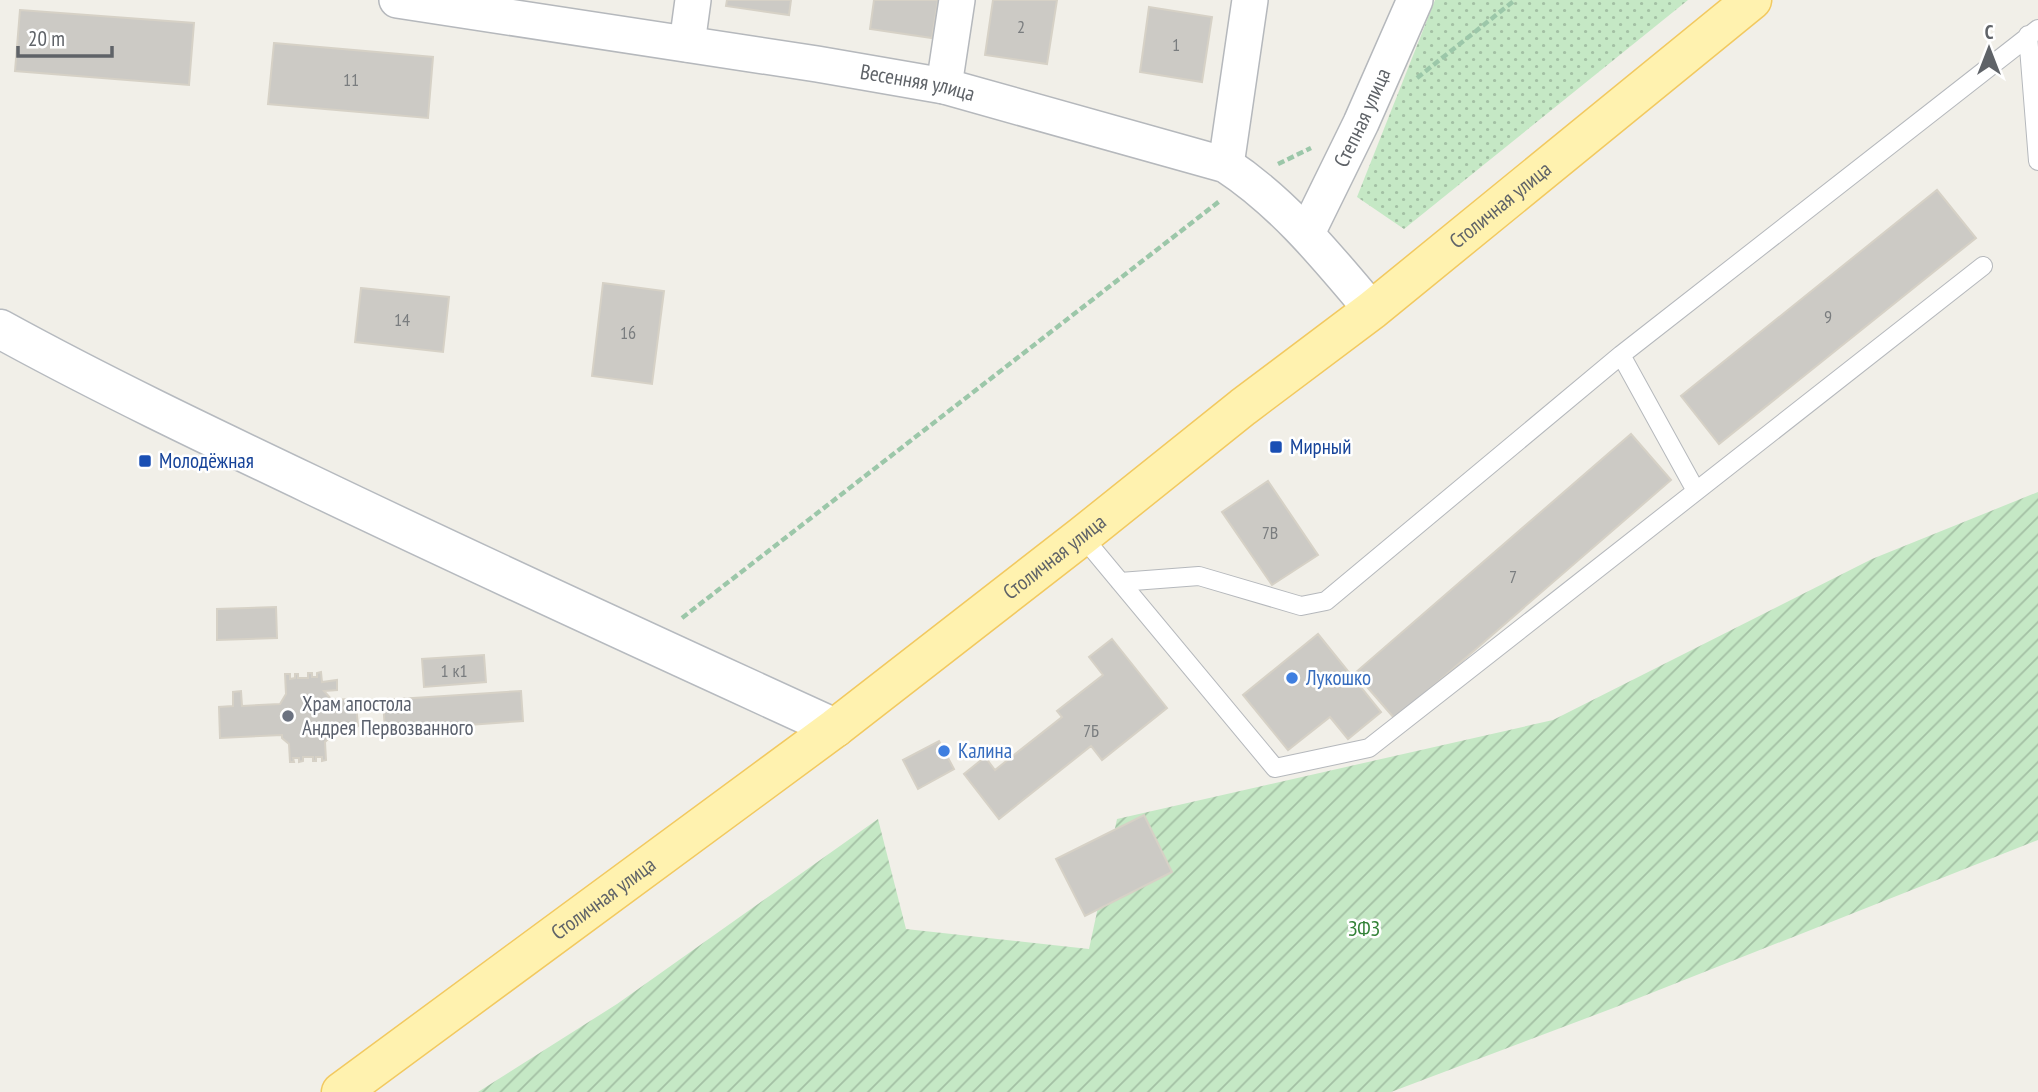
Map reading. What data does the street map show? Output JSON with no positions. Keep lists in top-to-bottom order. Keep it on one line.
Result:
{"streets":{"main road":["Столичная улица"],"street":["Весенняя улица","Степная улица"]},"crossings":[["Весенняя улица","Степная улица"],["Весенняя улица","Столичная улица"]],"parks":["ЗФЗ"],"places":{"transit":["Мирный","Молодёжная"],"other":["Лукошко","Храм апостола Андрея Первозванного","Калина"]},"house_numbers":["2","1","11","9","14","16","7В","7","1 к1","7Б"],"scale_bar":"20 m","north":"top"}
